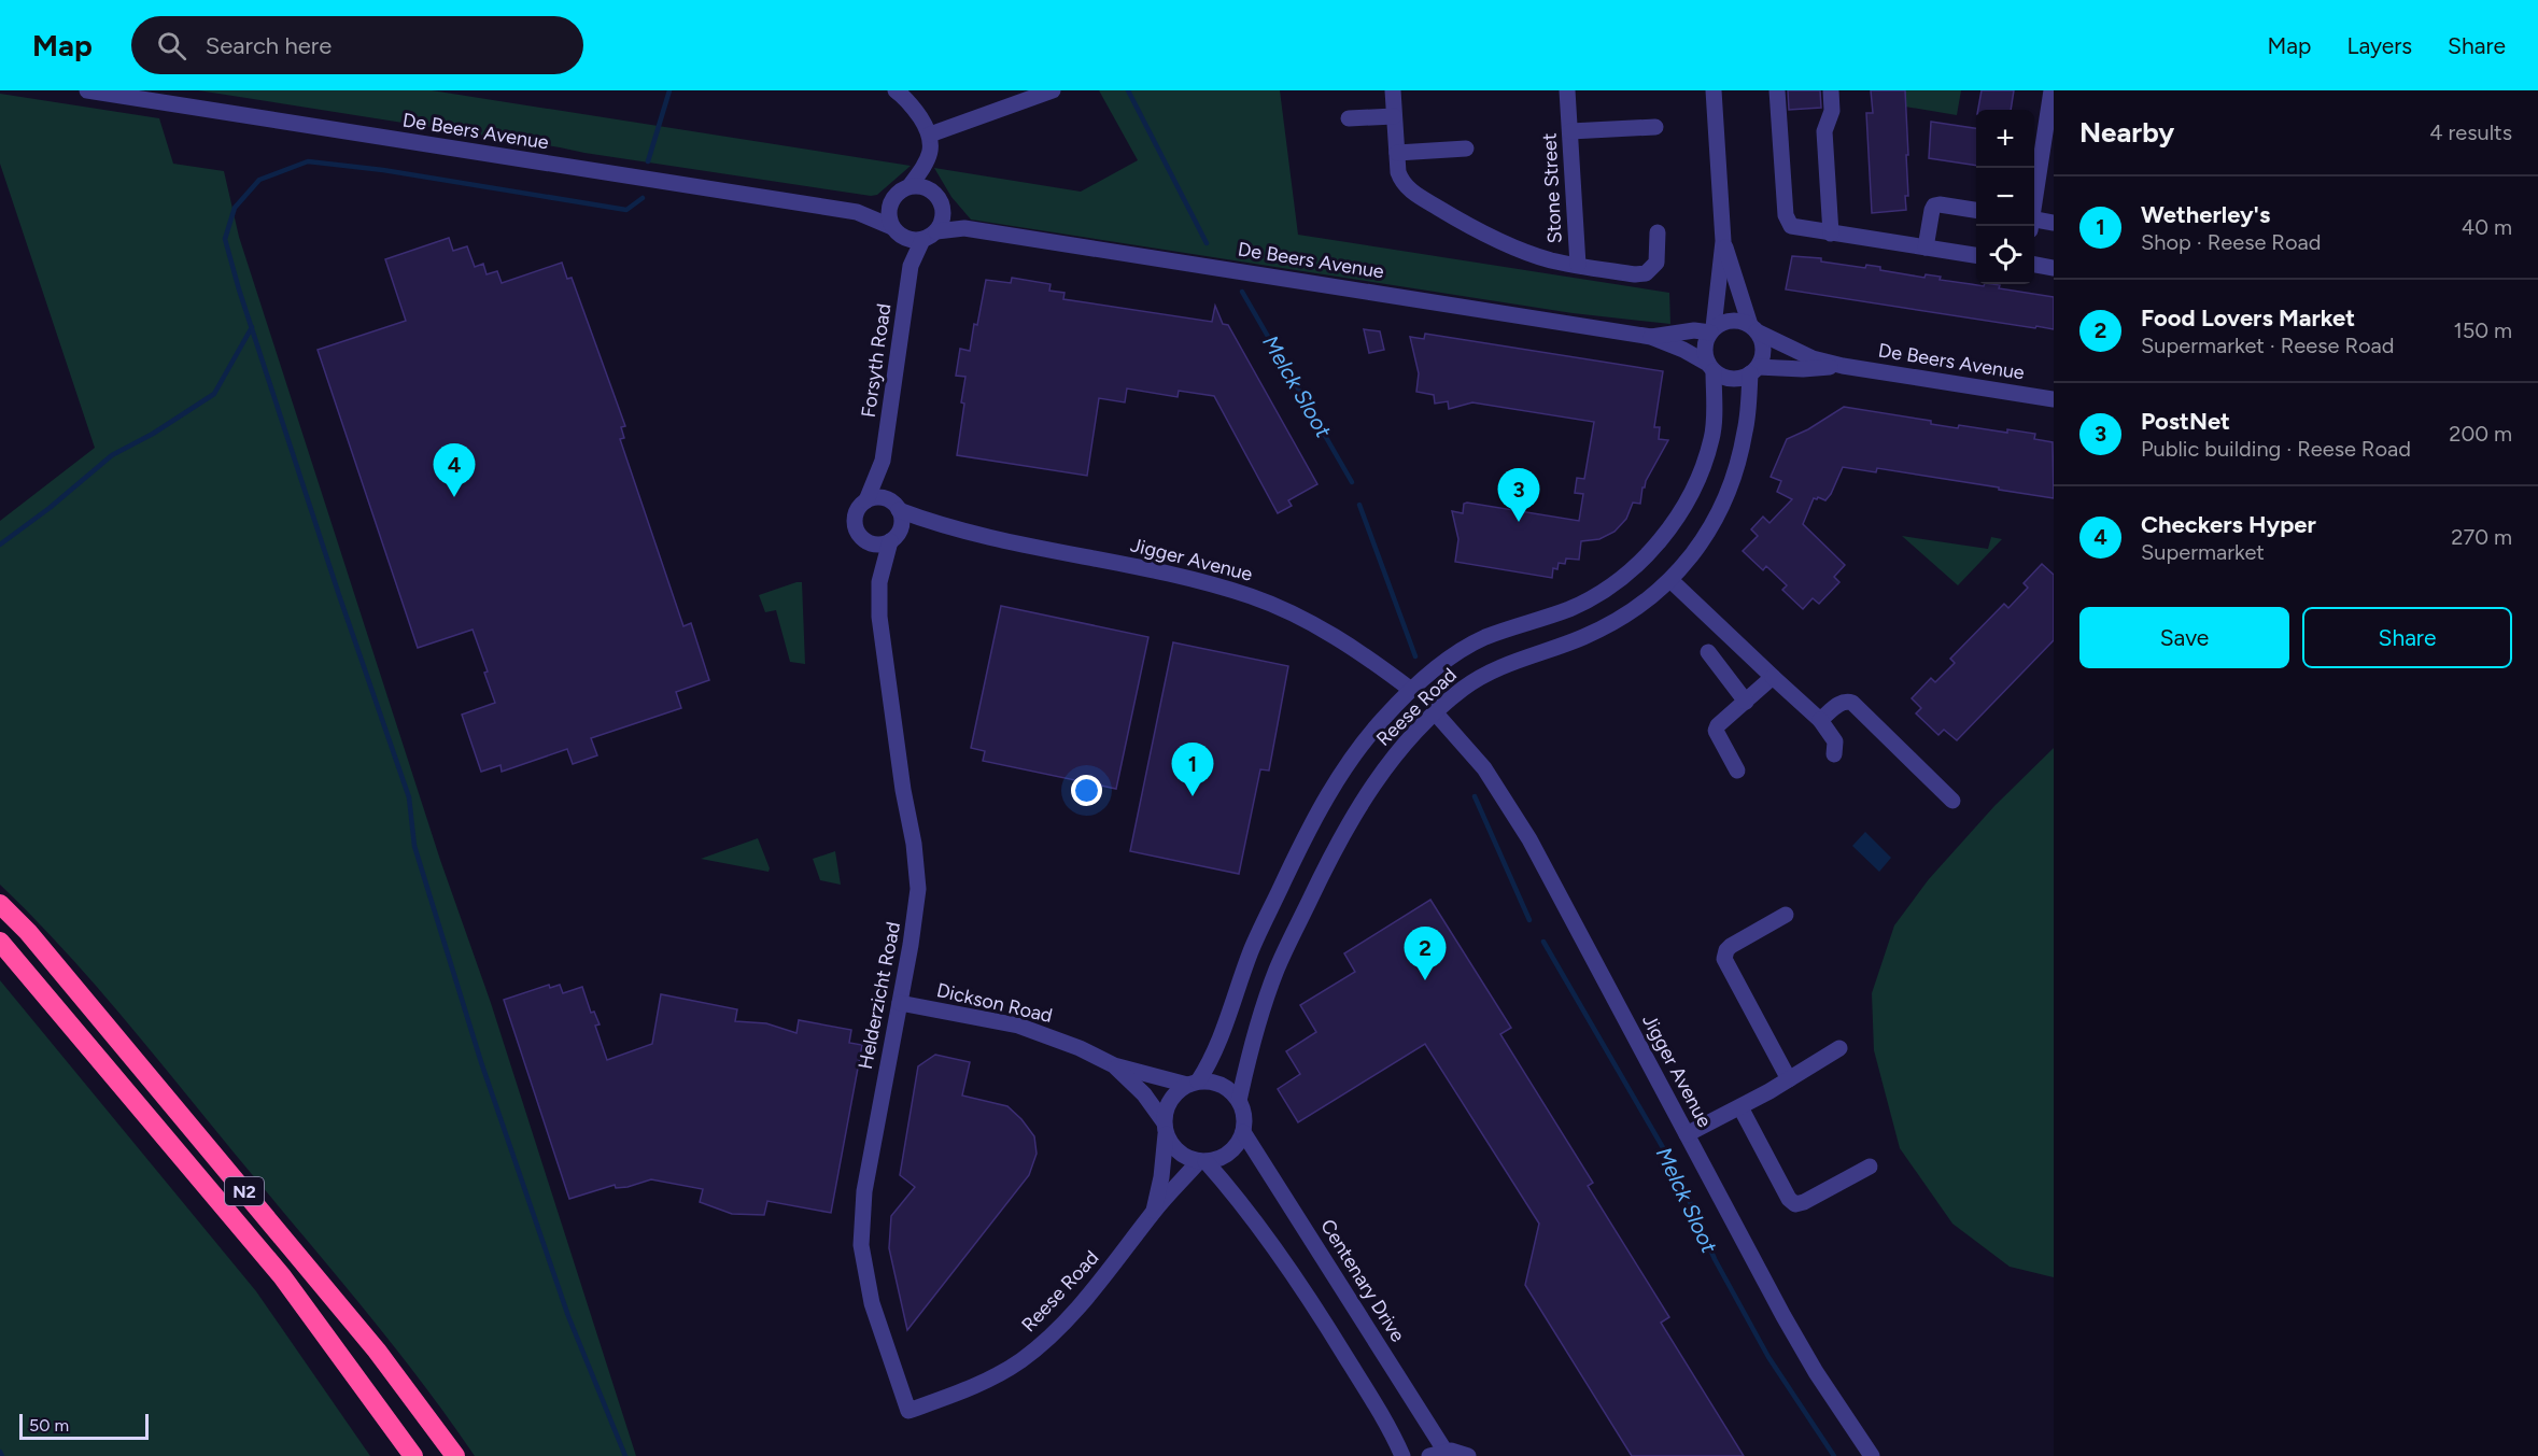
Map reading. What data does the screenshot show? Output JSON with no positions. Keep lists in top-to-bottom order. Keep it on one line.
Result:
{"streets":{"highway":["N2"],"street":["De Beers Avenue","Stone Street","Forsyth Road","Jigger Avenue","Reese Road","Helderzicht Road","Dickson Road","Centenary Drive"]},"crossings":[["De Beers Avenue","Forsyth Road"],["De Beers Avenue","Reese Road"],["Forsyth Road","Jigger Avenue"],["Forsyth Road","Helderzicht Road"],["Jigger Avenue","Reese Road"],["Jigger Avenue","Helderzicht Road"],["Reese Road","Helderzicht Road"],["Reese Road","Dickson Road"],["Reese Road","Centenary Drive"],["Helderzicht Road","Dickson Road"],["Dickson Road","Centenary Drive"]],"water":["Melck Sloot"],"scale_bar":"50 m","page":{"header":"Map","search":"Search here","nav":["Map","Layers","Share"],"heading":["Nearby","4 results"],"map_buttons":["+","−"],"list":[{"mark":"1","name":"Wetherley's","note":"Shop · Reese Road","value":"40 m"},{"mark":"2","name":"Food Lovers Market","note":"Supermarket · Reese Road","value":"150 m"},{"mark":"3","name":"PostNet","note":"Public building · Reese Road","value":"200 m"},{"mark":"4","name":"Checkers Hyper","note":"Supermarket","value":"270 m"}],"pins":["4","3","1","2"],"buttons":["Save","Share"],"scale":"50 m"}}
